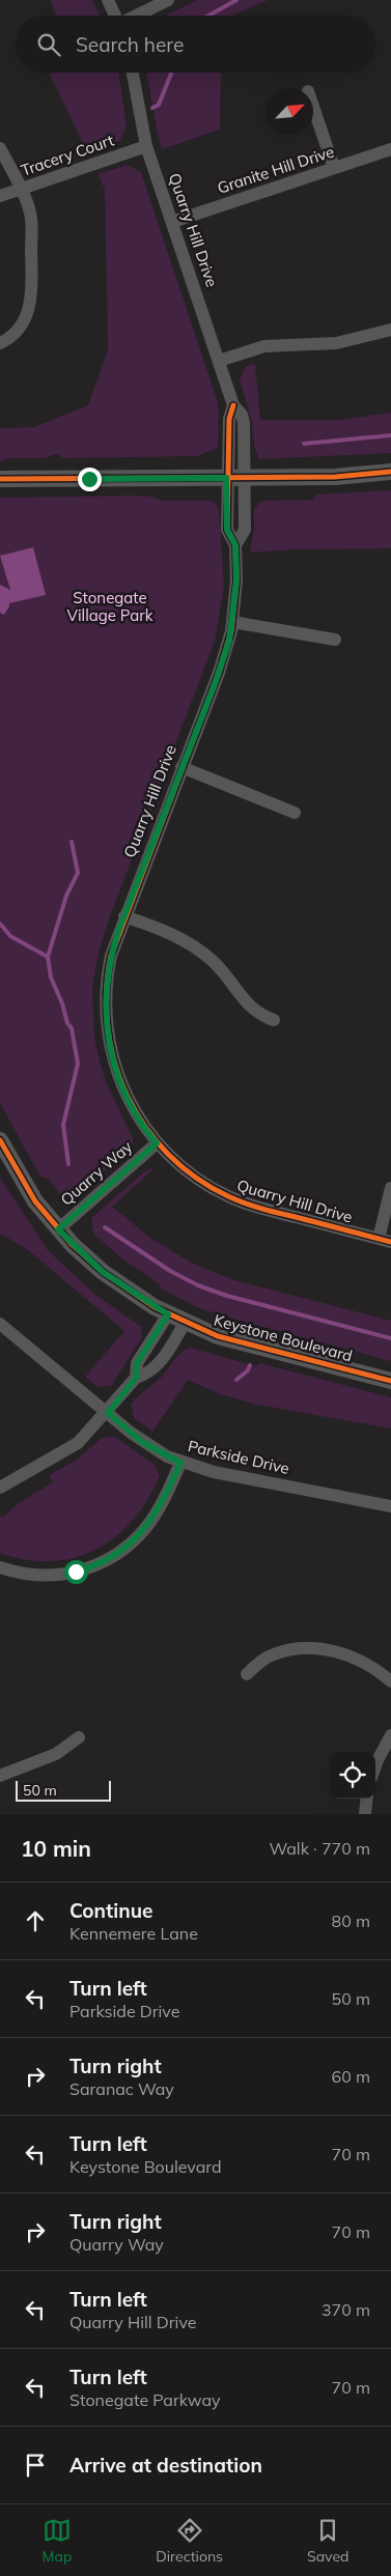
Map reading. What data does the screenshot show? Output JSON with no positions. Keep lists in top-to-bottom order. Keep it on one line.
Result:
{"streets":{"street":["Tracery Court","Granite Hill Drive","Quarry Hill Drive","Quarry Way","Keystone Boulevard","Parkside Drive"]},"crossings":[["Tracery Court","Quarry Hill Drive"],["Granite Hill Drive","Quarry Hill Drive"],["Quarry Hill Drive","Quarry Way"],["Quarry Way","Keystone Boulevard"]],"parks":["Stonegate Village Park"],"scale_bar":"50 m","north":"top right","page":{"search":"Search here","scale":"50 m","heading":["10 min","Walk · 770 m"],"list":[["Continue","Kennemere Lane","80 m"],["Turn left","Parkside Drive","50 m"],["Turn right","Saranac Way","60 m"],["Turn left","Keystone Boulevard","70 m"],["Turn right","Quarry Way","70 m"],["Turn left","Quarry Hill Drive","370 m"],["Turn left","Stonegate Parkway","70 m"],"Arrive at destination"],"nav":["Map","Directions","Saved"]}}
